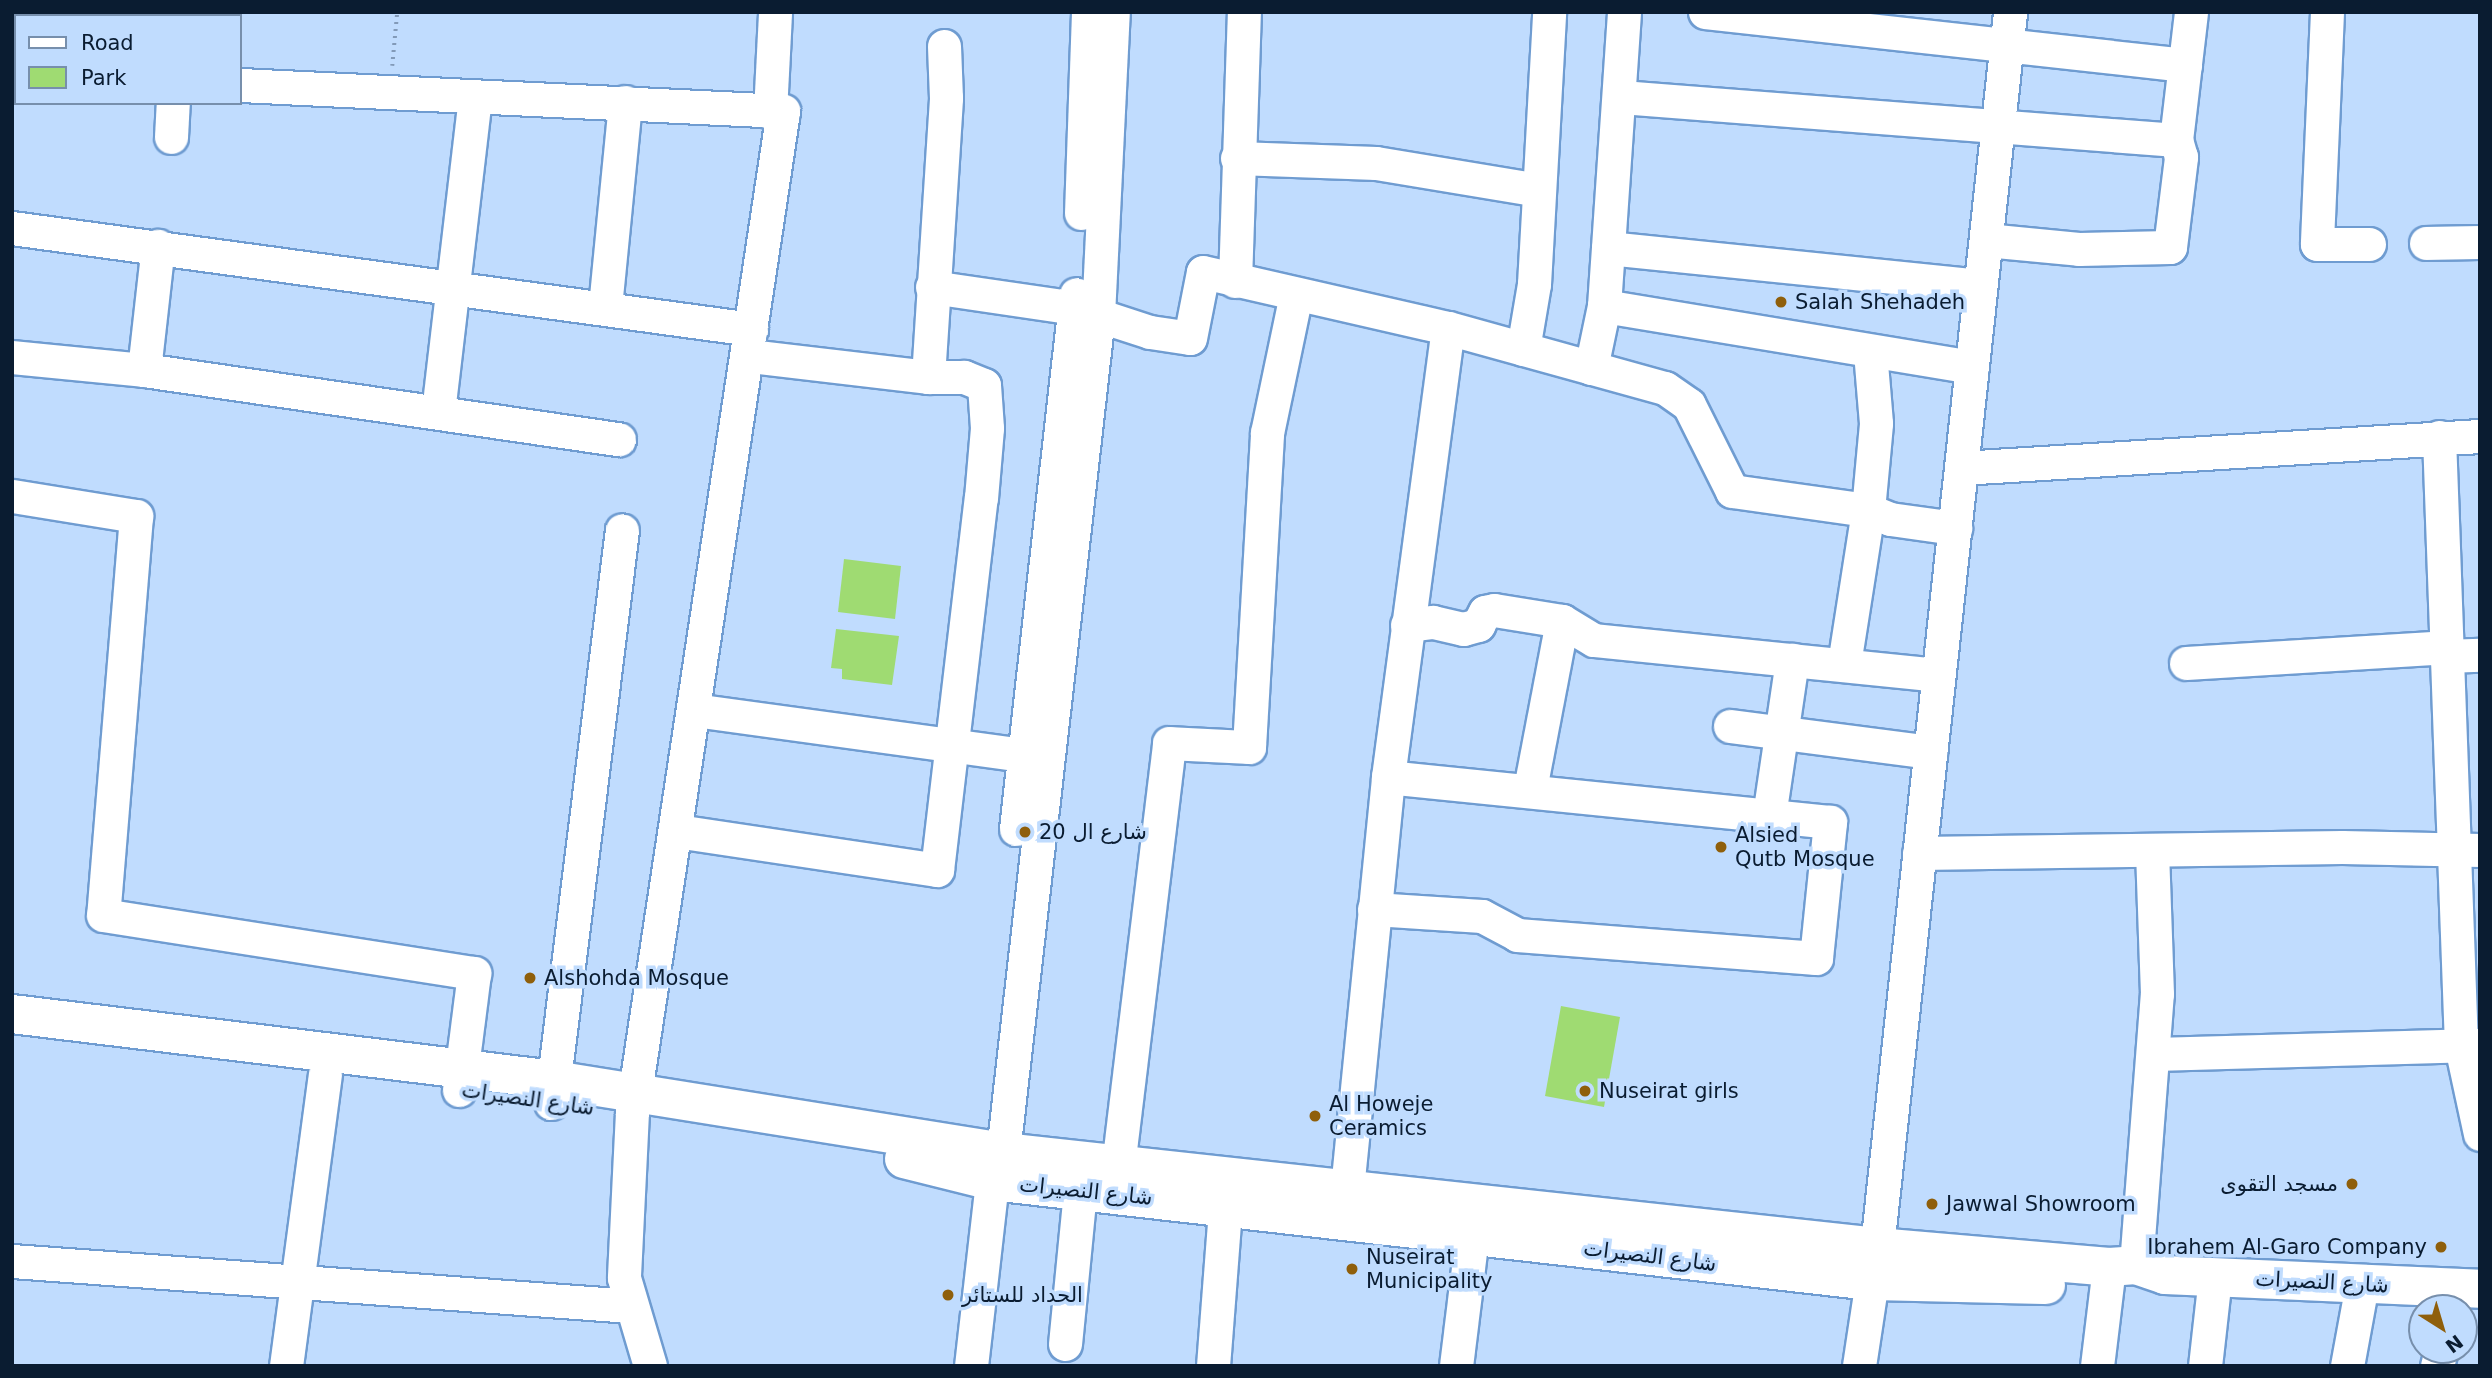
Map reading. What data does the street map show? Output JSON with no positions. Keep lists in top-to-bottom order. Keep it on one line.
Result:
{"streets":{"main road":["شارع النصيرات"]},"places":["Salah Shehadeh","شارع ال 20","Alsied Qutb Mosque","Alshohda Mosque","Nuseirat girls","Al Howeje Ceramics","مسجد التقوى","Jawwal Showroom","Ibrahem Al-Garo Company","Nuseirat Municipality","الحداد للستائر"],"legend":["Road","Park"],"north":"bottom right"}
